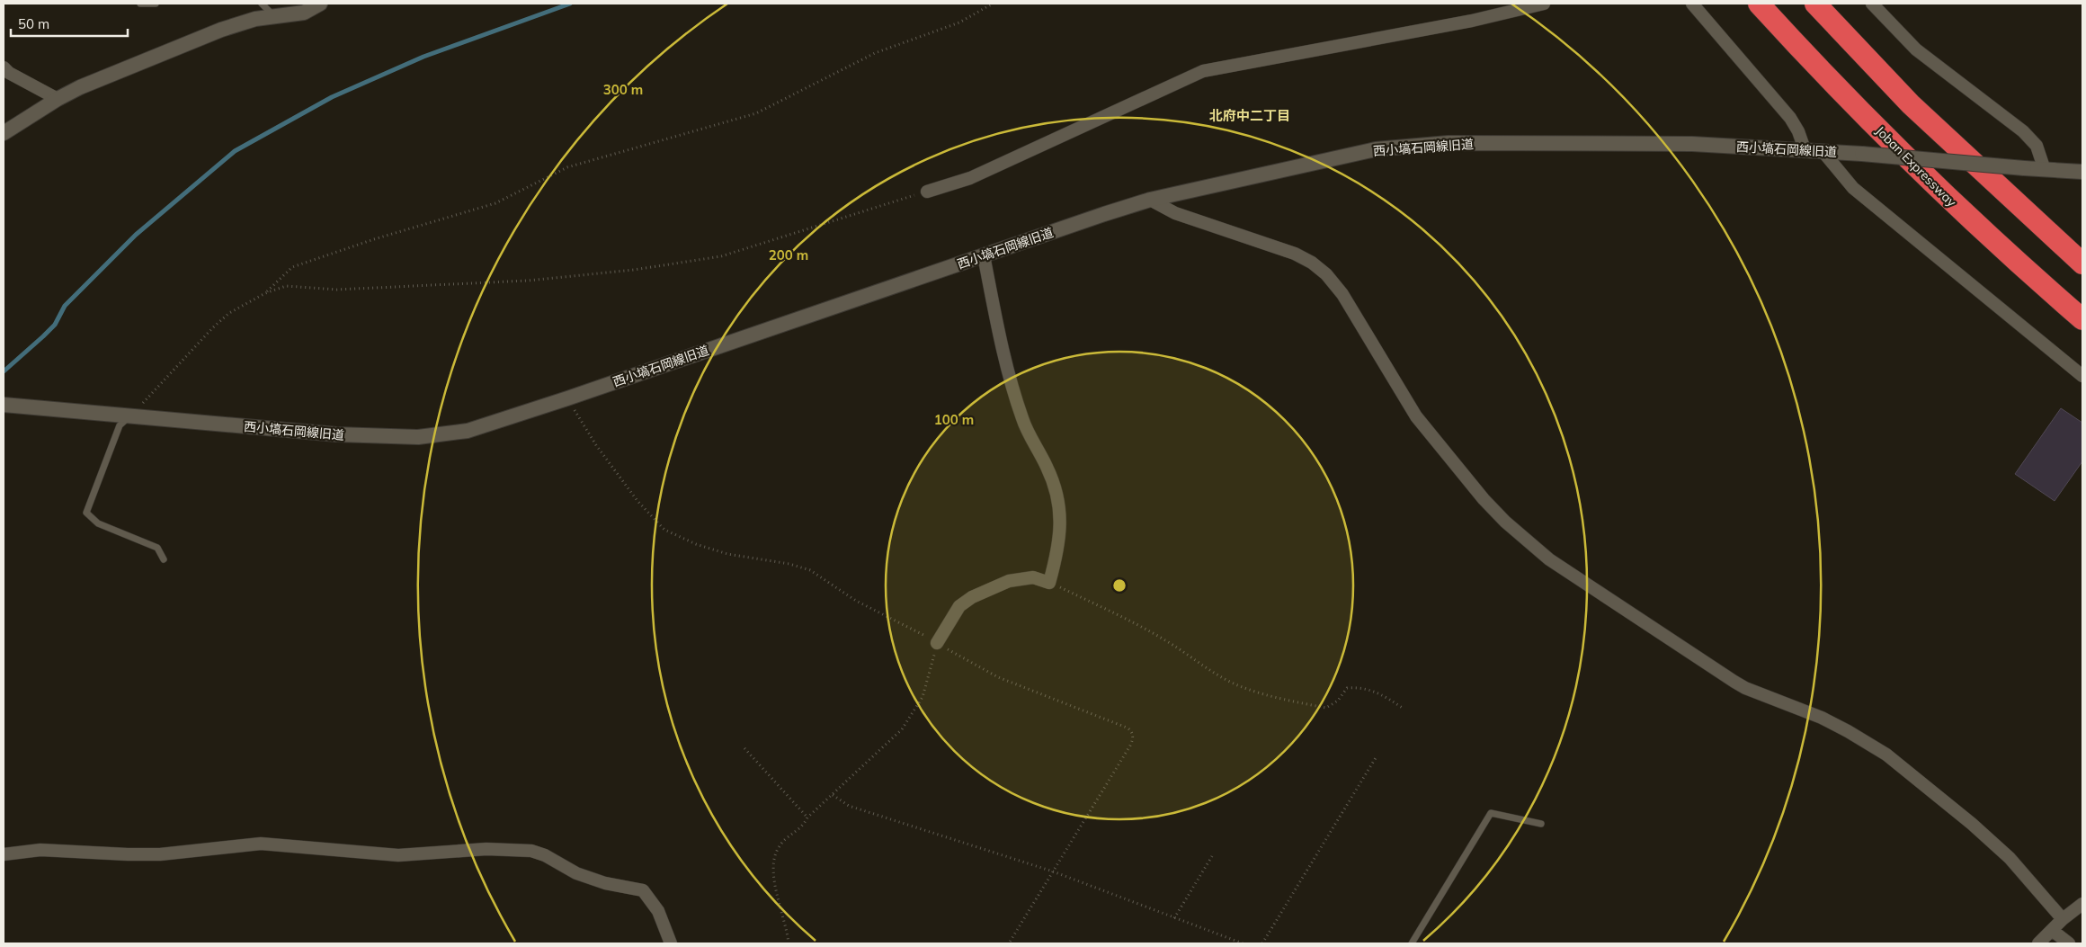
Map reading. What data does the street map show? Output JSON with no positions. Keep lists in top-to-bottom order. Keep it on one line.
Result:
{"streets":{"highway":["Joban Expressway"],"street":["西小塙石岡線旧道"]},"districts":["北府中二丁目"],"scale_bar":"50 m","rings":["300 m","200 m","100 m"]}
